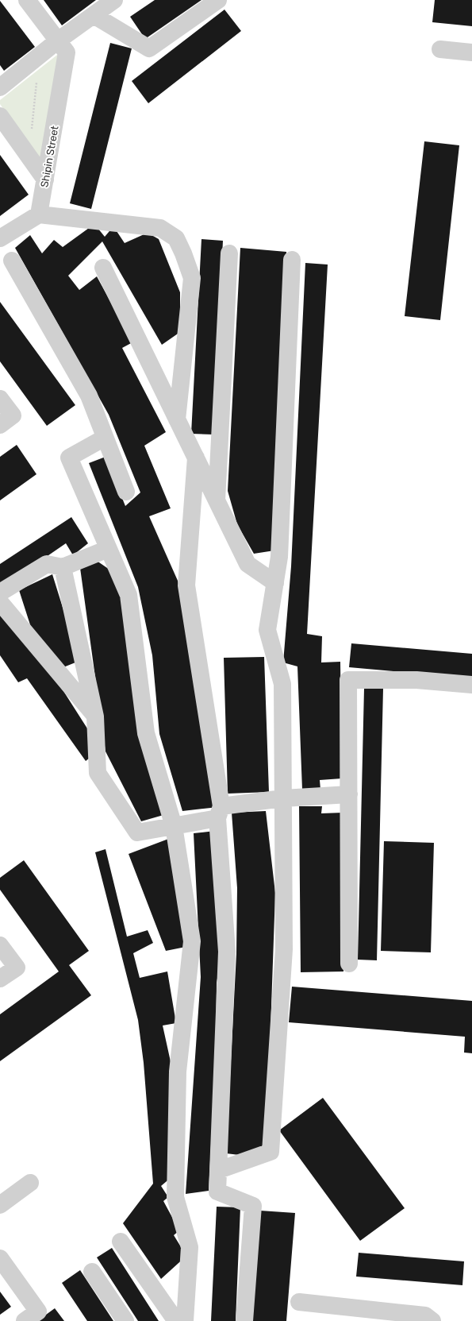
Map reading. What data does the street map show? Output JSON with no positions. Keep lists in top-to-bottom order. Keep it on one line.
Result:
{"streets":{"street":["Shipin Street"]}}
